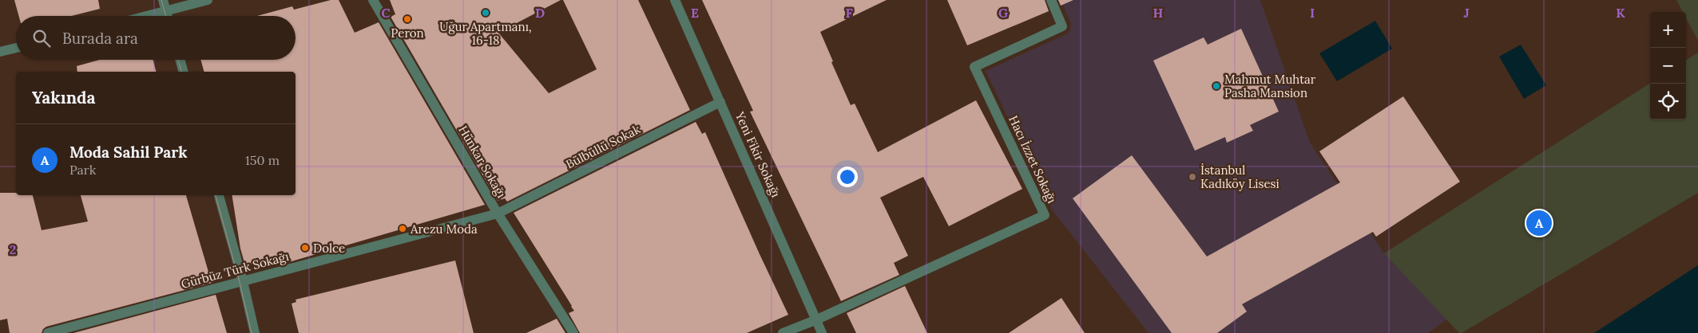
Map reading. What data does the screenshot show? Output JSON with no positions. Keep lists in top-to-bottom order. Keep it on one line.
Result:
{"streets":{"street":["Bülbüllü Sokak","Yeni Fikir Sokağı","Hacı İzzet Sokağı","Hünkar Sokağı","Gürbüz Türk Sokağı"]},"crossings":[["Bülbüllü Sokak","Yeni Fikir Sokağı"],["Bülbüllü Sokak","Hünkar Sokağı"],["Bülbüllü Sokak","Gürbüz Türk Sokağı"],["Yeni Fikir Sokağı","Hacı İzzet Sokağı"],["Hünkar Sokağı","Gürbüz Türk Sokağı"]],"places":["Uğur Apartmanı, 16-18","Peron","Mahmut Muhtar Pasha Mansion","İstanbul Kadıköy Lisesi","Arezu Moda","Dolce"],"page":{"map_buttons":["+","−"],"search":"Burada ara","heading":"Yakında","list":[{"mark":"A","name":"Moda Sahil Park","note":"Park","value":"150 m"}],"pins":"A"},"grid":{"columns":["C","D","E","F","G","H","I","J","K"],"rows":["2"]}}
